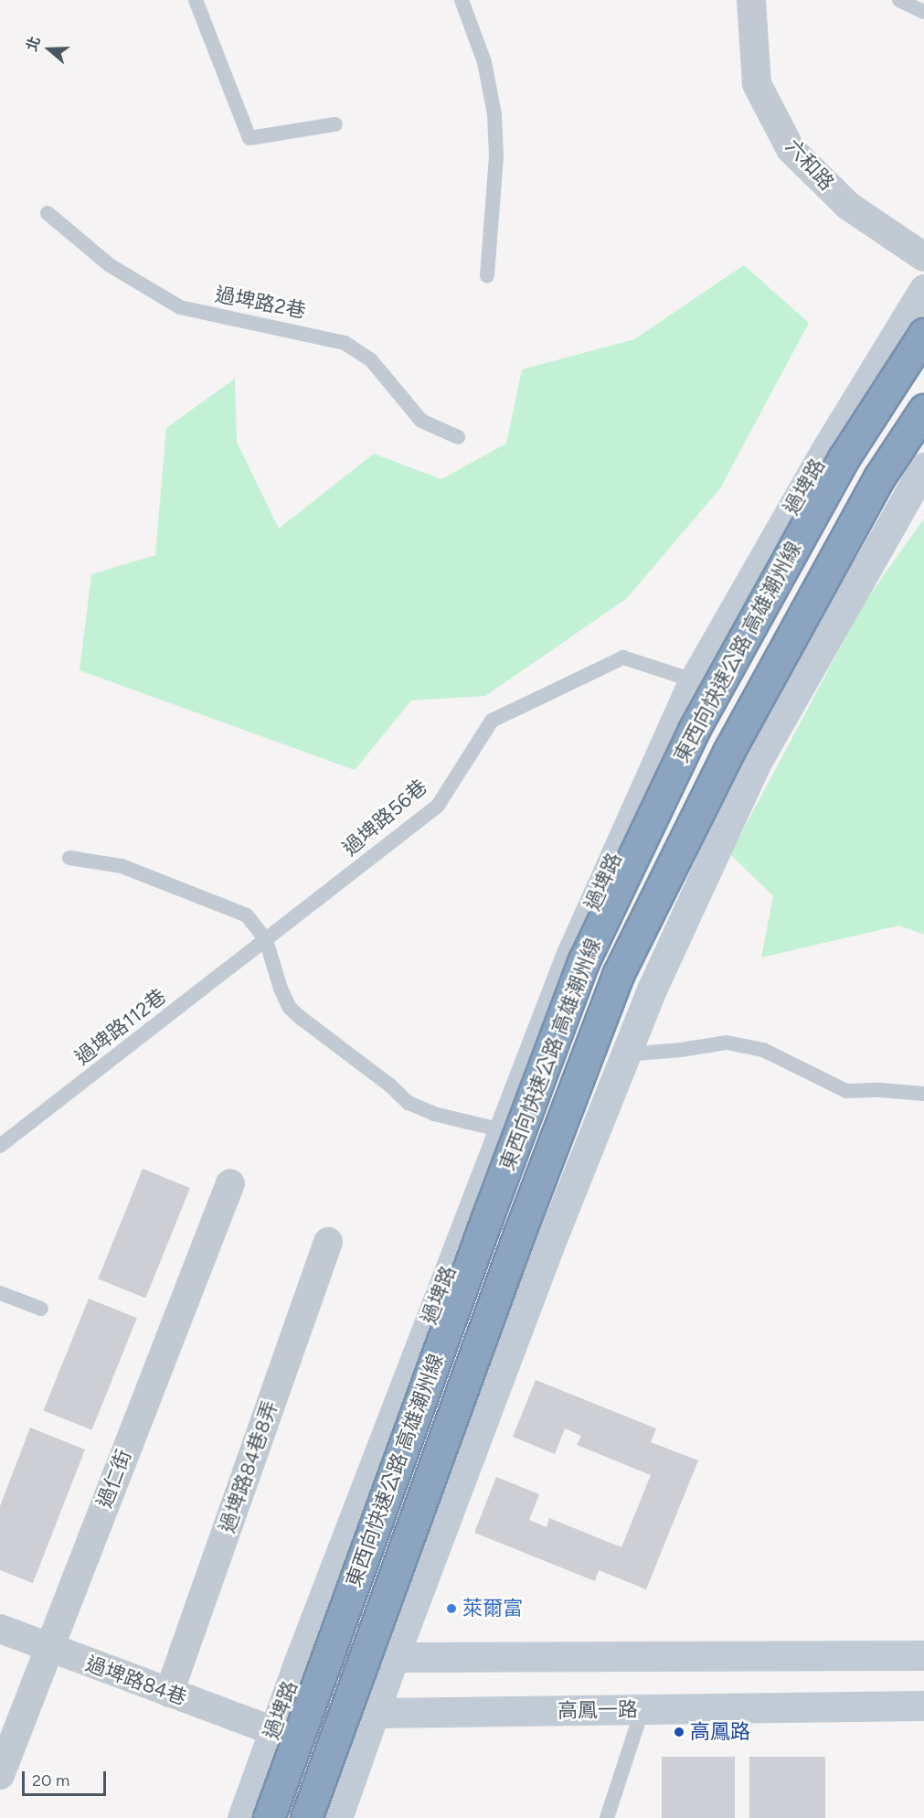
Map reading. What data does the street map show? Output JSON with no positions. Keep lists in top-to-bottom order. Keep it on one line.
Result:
{"streets":{"highway":["東西向快速公路 高雄潮州線"],"main road":["過埤路","高鳳一路"],"street":["六和路","過埤路84巷8弄","過仁街","過埤路84巷"],"lane":["過埤路2巷","過埤路56巷","過埤路112巷"]},"crossings":[["過埤路","過埤路56巷"],["過埤路","過埤路84巷"],["過埤路","高鳳一路"],["過埤路56巷","過埤路112巷"],["過埤路84巷8弄","過埤路84巷"],["過仁街","過埤路84巷"],["過埤路84巷","高鳳一路"]],"places":["萊爾富","高鳳路"],"scale_bar":"20 m","north":"left"}
